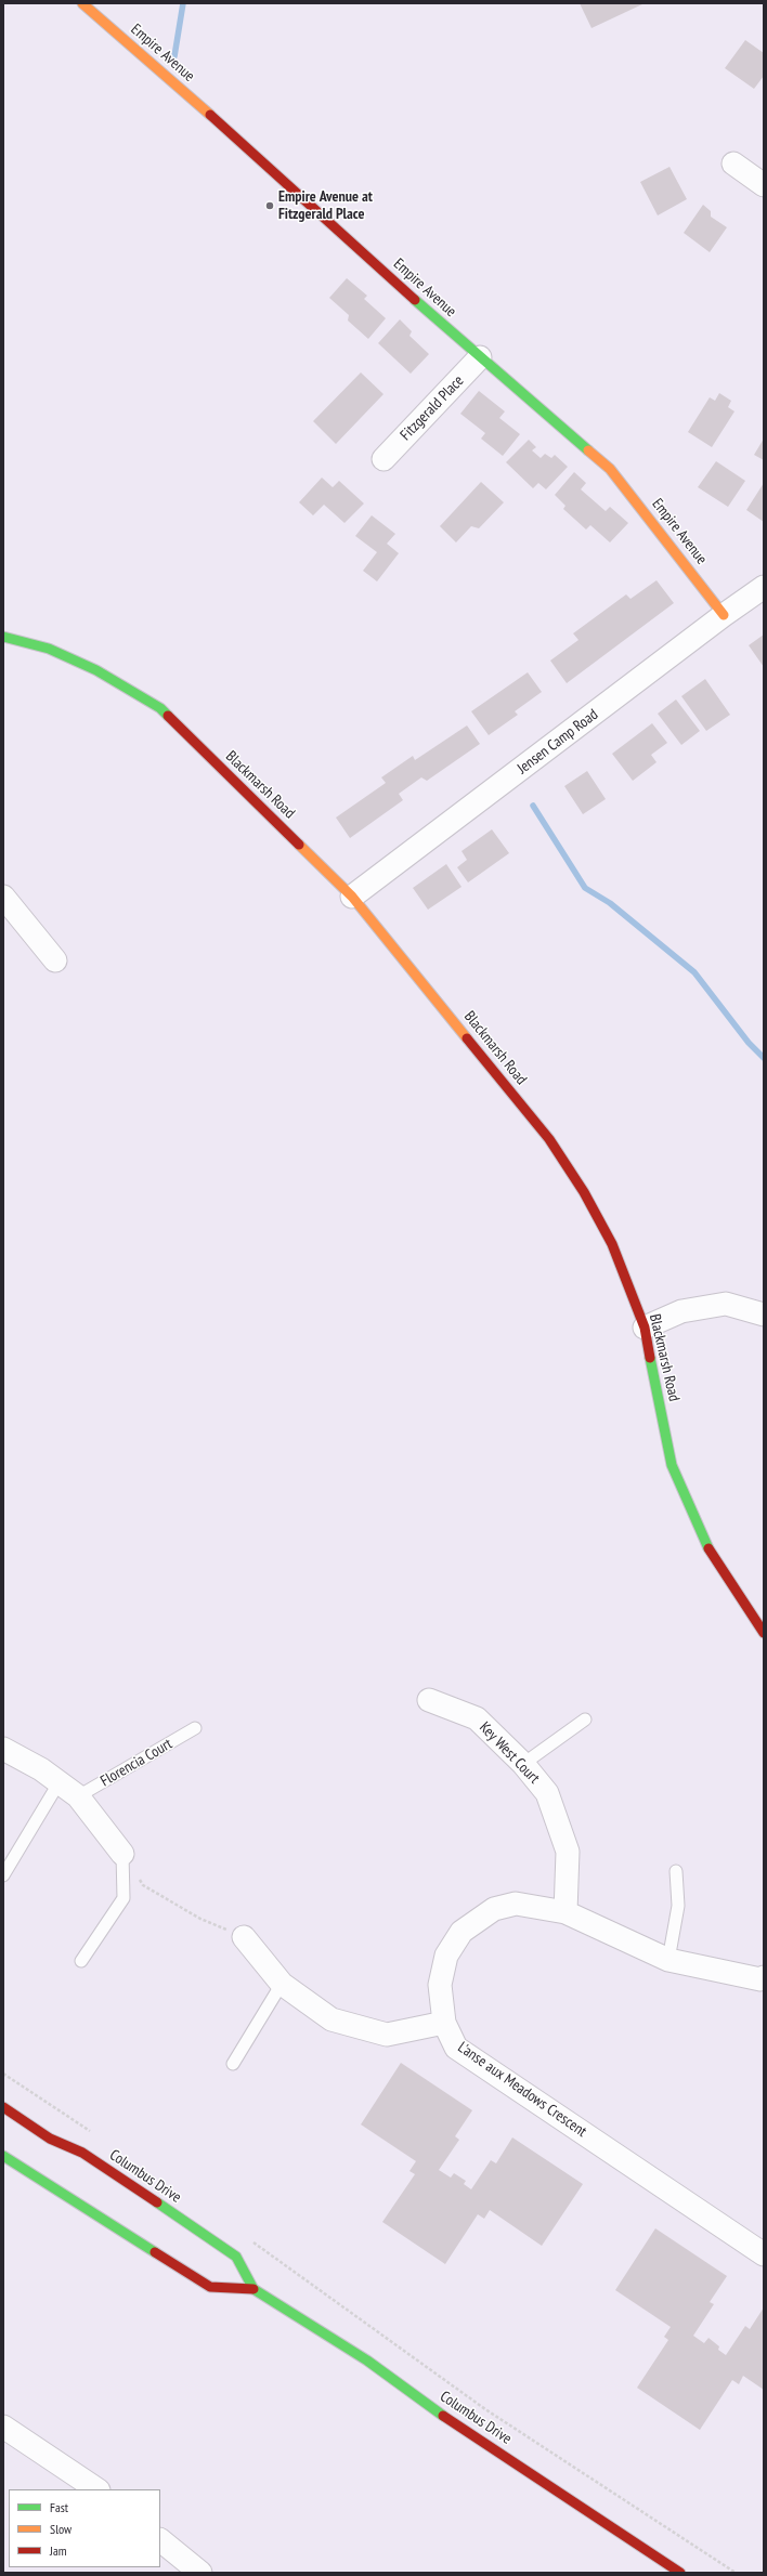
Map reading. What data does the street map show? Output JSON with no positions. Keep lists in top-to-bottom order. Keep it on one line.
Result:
{"streets":{"street":["Empire Avenue","Fitzgerald Place","Jensen Camp Road","Blackmarsh Road","Key West Court","L'anse aux Meadows Crescent","Columbus Drive"],"lane":["Florencia Court"]},"crossings":[["Empire Avenue","Fitzgerald Place"],["Empire Avenue","Jensen Camp Road"],["Jensen Camp Road","Blackmarsh Road"],["Key West Court","L'anse aux Meadows Crescent"]],"places":["Empire Avenue at Fitzgerald Place"],"legend":["Fast","Slow","Jam"]}
